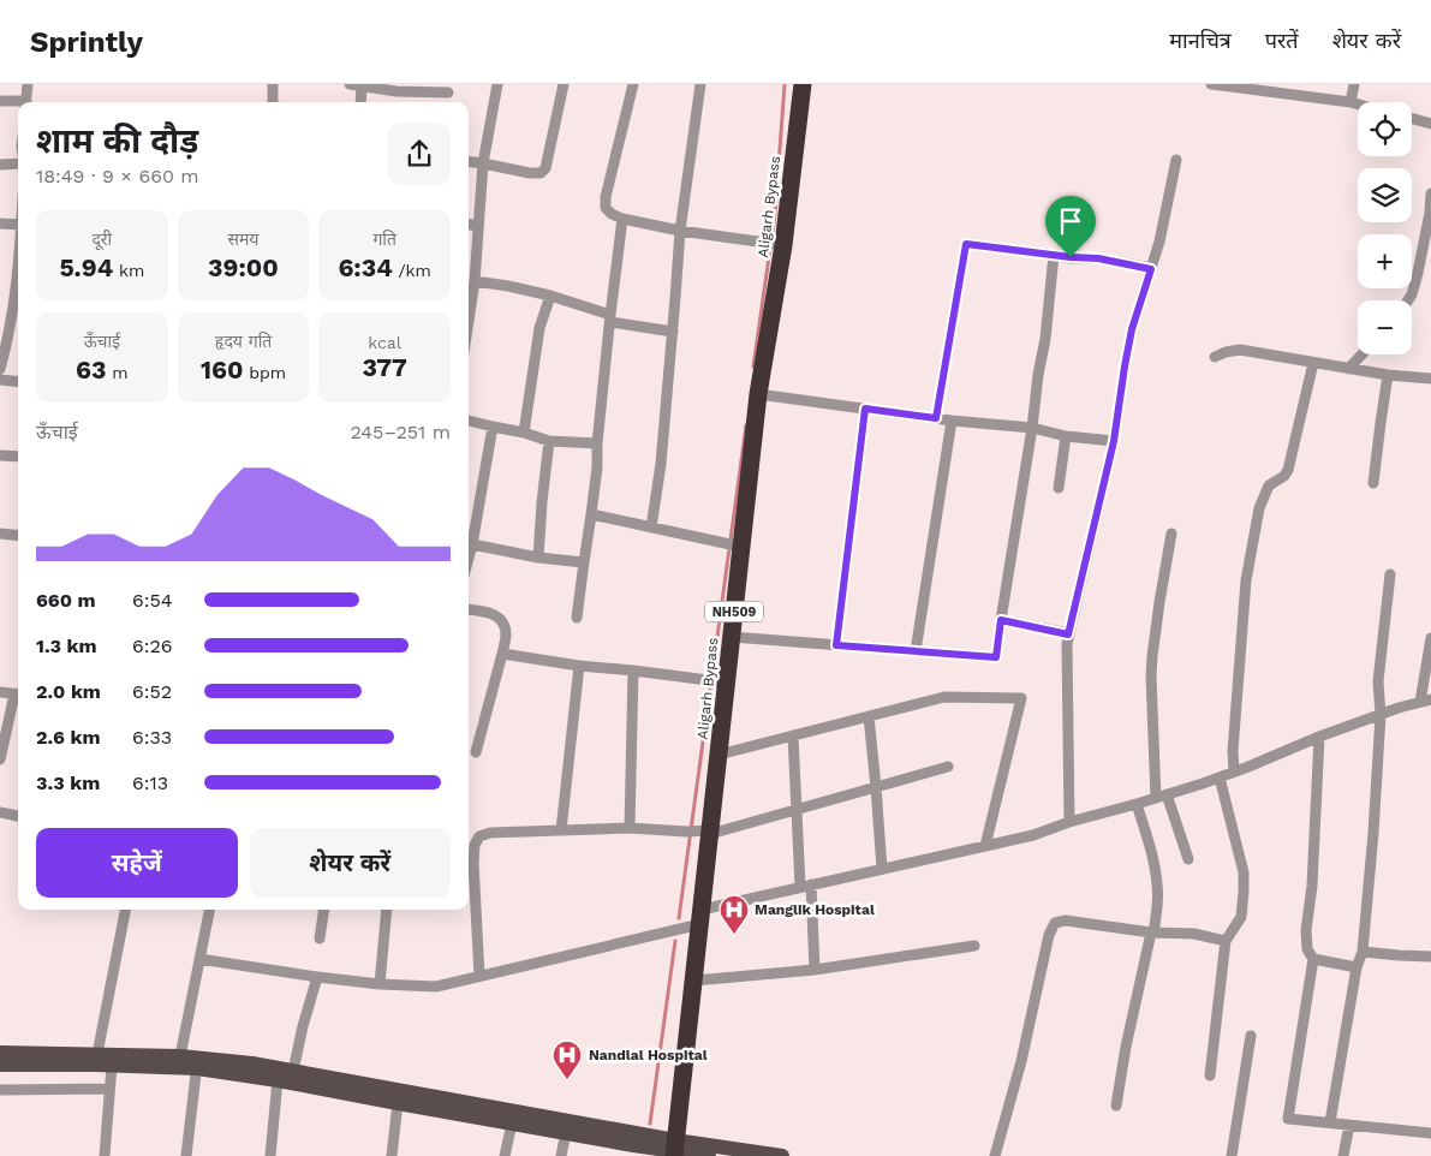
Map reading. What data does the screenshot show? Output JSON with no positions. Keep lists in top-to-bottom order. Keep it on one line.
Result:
{"streets":{"highway":["Aligarh Bypass","NH509"]},"places":{"hospital":["Manglik Hospital","Nandlal Hospital"]},"page":{"header":"Sprintly","nav":["मानचित्र","परतें","शेयर करें"],"map_buttons":["+","−"],"heading":["शाम की दौड़","18:49 · 9 × 660 m"],"stats":[["दूरी","5.94 km"],["समय","39:00"],["गति","6:34 /km"],["ऊँचाई","63 m"],["हृदय गति","160 bpm"],["kcal","377"]],"chart":["ऊँचाई","245–251 m"],"list":[{"name":"660 m","note":"6:54"},{"name":"1.3 km","note":"6:26"},{"name":"2.0 km","note":"6:52"},{"name":"2.6 km","note":"6:33"},{"name":"3.3 km","note":"6:13"}],"buttons":["सहेजें","शेयर करें"]}}
